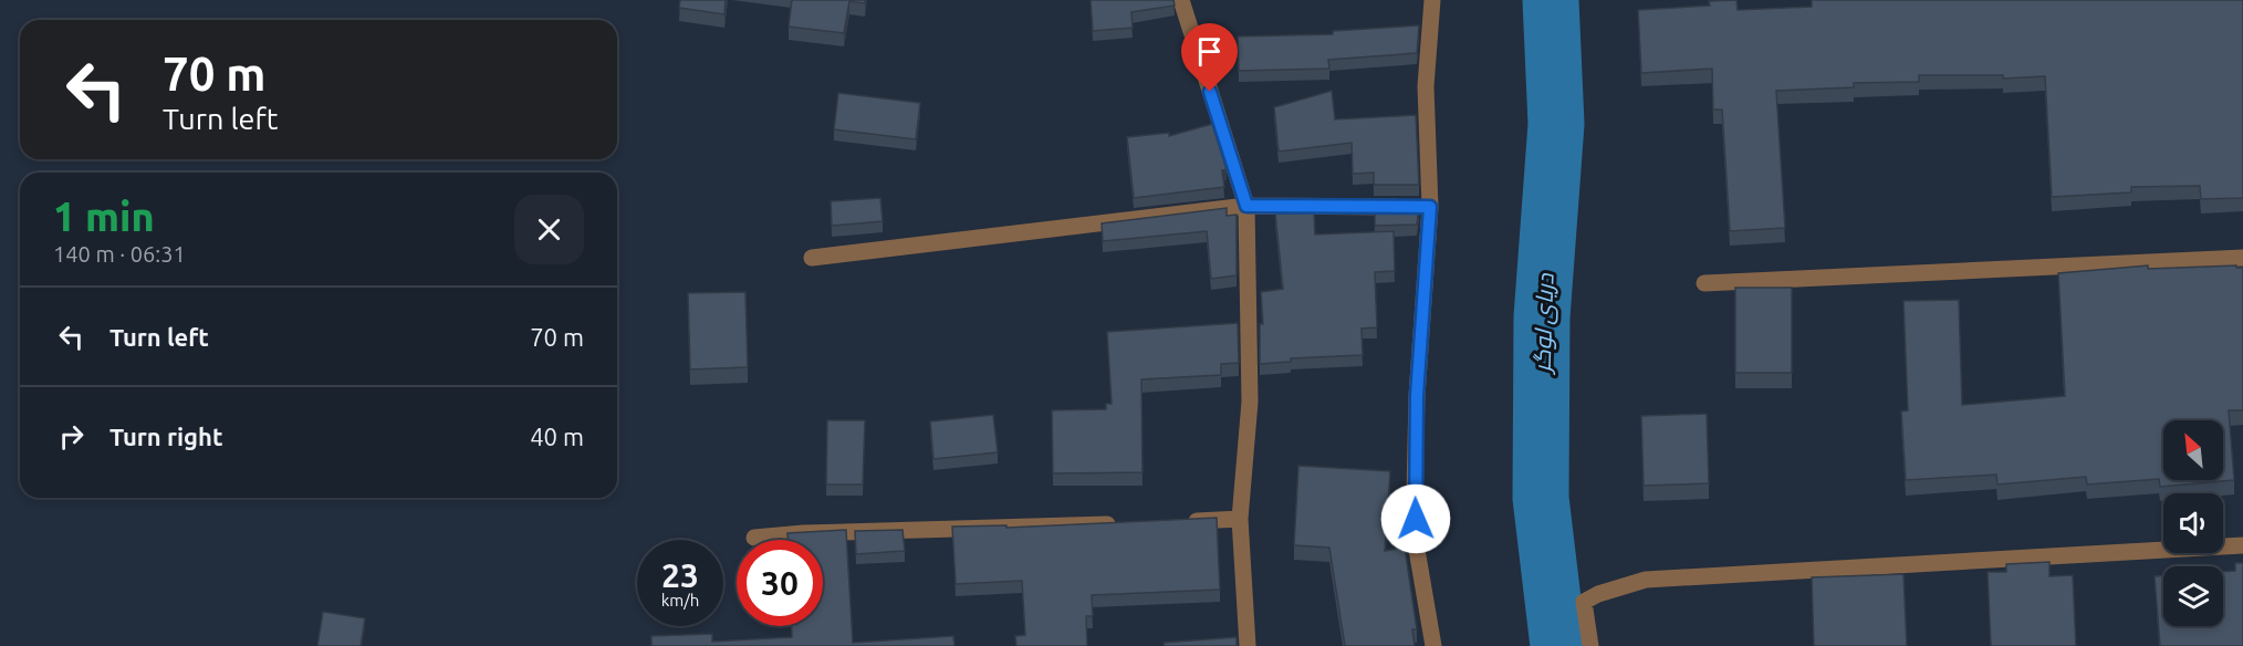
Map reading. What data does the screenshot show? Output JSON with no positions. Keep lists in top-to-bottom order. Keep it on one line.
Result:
{"water":["دریای لوگر"],"north":"top left","page":{"turn":["70 m","Turn left"],"heading":["1 min","140 m · 06:31"],"list":[{"name":"Turn left","value":"70 m"},{"name":"Turn right","value":"40 m"}],"speed":"23 km/h","limit":"30"}}
